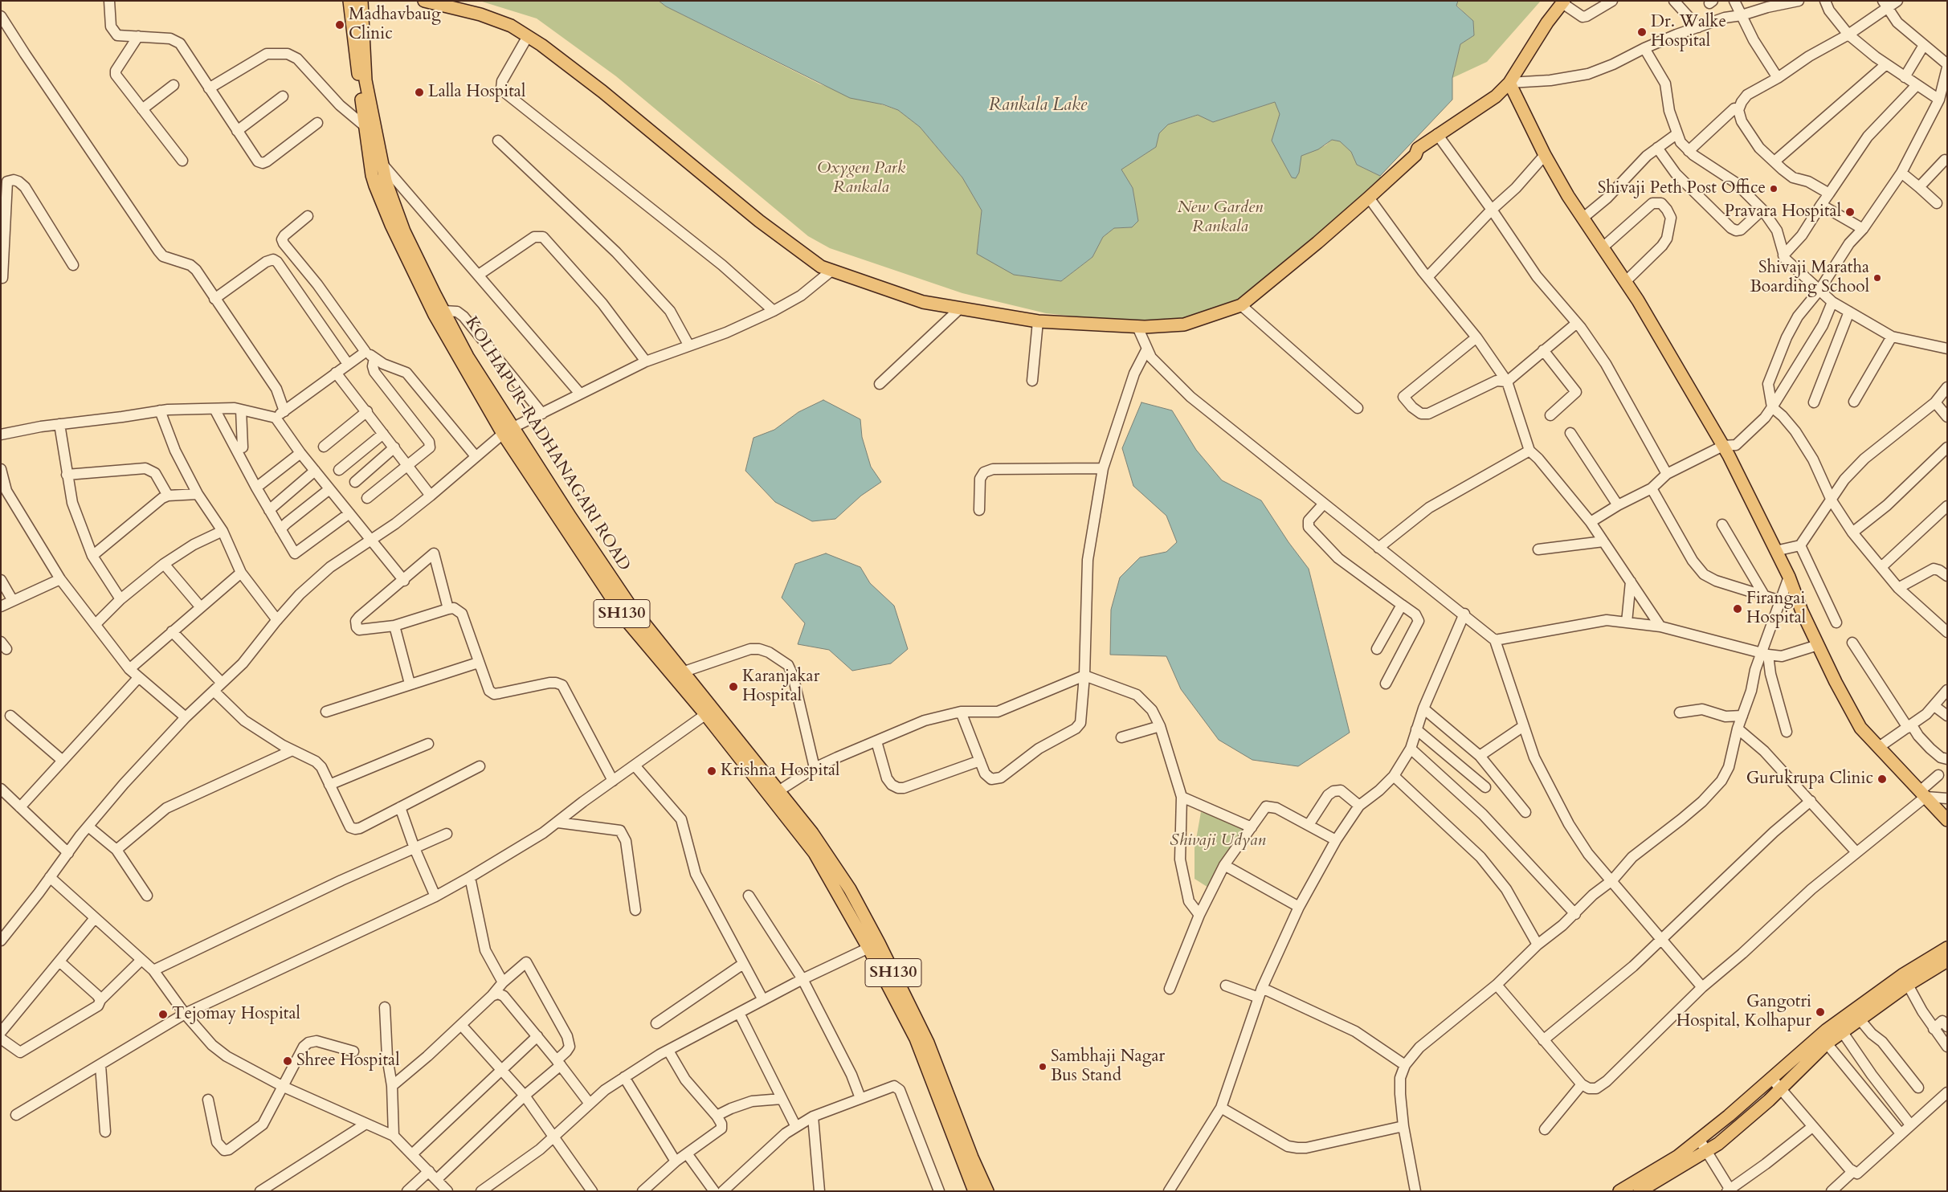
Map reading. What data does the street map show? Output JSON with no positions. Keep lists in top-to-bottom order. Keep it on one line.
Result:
{"streets":{"main road":["KOLHAPUR-RADHANAGARI ROAD","SH130"]},"crossings":[["KOLHAPUR-RADHANAGARI ROAD","SH130"]],"water":["Rankala Lake"],"parks":["Oxygen Park Rankala","New Garden Rankala","Shivaji Udyan"],"places":["Madhavbaug Clinic","Dr. Walke Hospital","Lalla Hospital","Shivaji Peth Post Office","Pravara Hospital","Shivaji Maratha Boarding School","Firangai Hospital","Karanjakar Hospital","Krishna Hospital","Gurukrupa Clinic","Gangotri Hospital, Kolhapur","Tejomay Hospital","Shree Hospital","Sambhaji Nagar Bus Stand"]}
